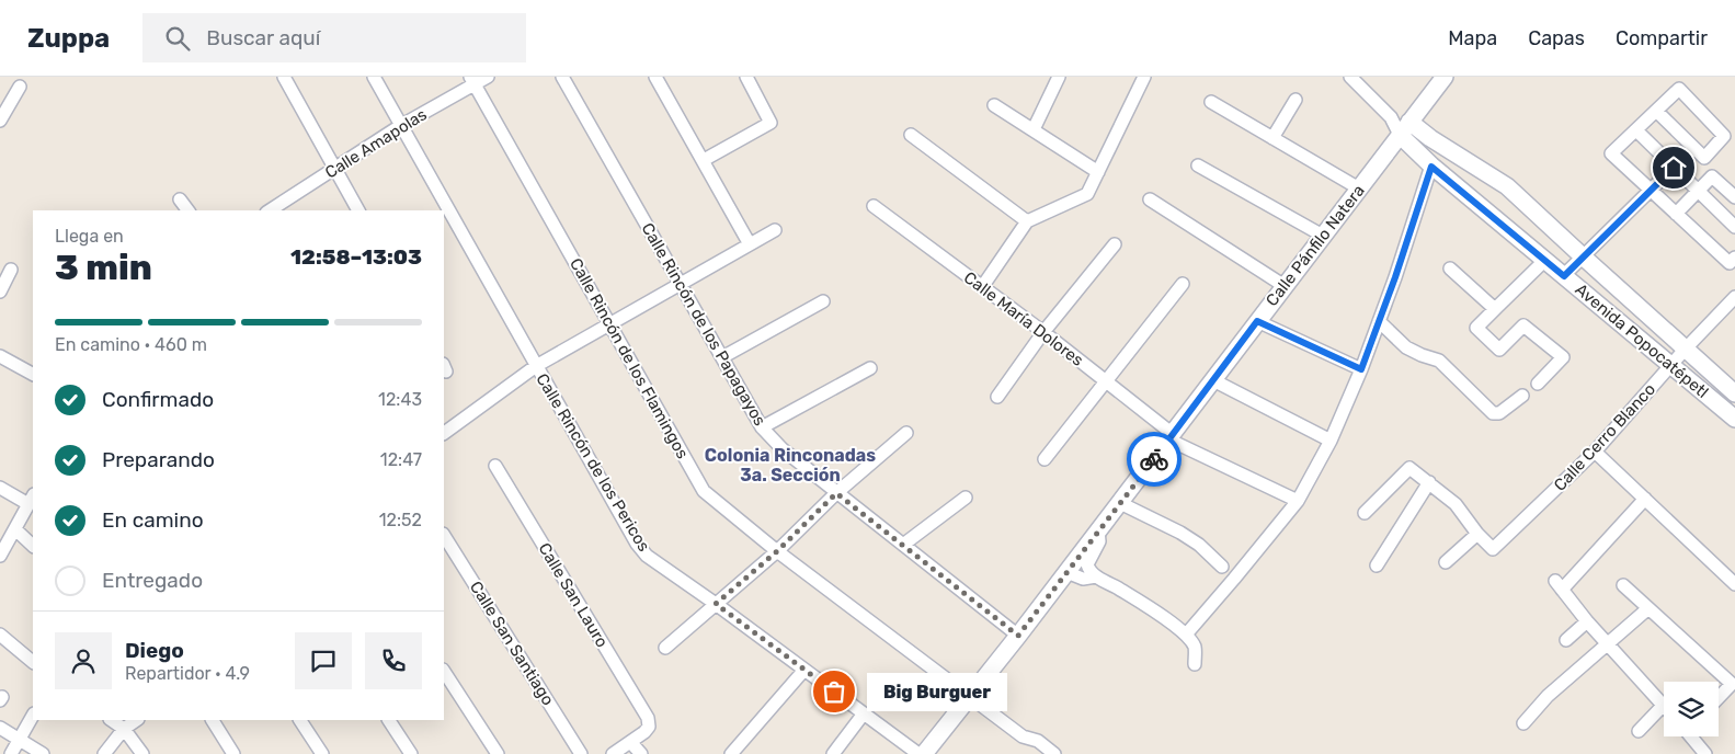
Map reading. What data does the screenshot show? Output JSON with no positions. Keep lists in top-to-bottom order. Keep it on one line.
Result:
{"streets":{"street":["Calle Amapolas","Calle Pánfilo Natera","Calle María Dolores","Calle Rincón de los Papagayos","Avenida Popocatépetl","Calle Rincón de los Flamingos","Calle Cerro Blanco","Calle Rincón de los Pericos","Calle San Lauro","Calle San Santiago"]},"crossings":[["Calle Amapolas","Calle Rincón de los Flamingos"],["Calle Amapolas","Calle Rincón de los Pericos"],["Calle Pánfilo Natera","Calle María Dolores"],["Calle Pánfilo Natera","Calle Rincón de los Papagayos"],["Calle Pánfilo Natera","Avenida Popocatépetl"],["Calle Pánfilo Natera","Calle Rincón de los Flamingos"],["Avenida Popocatépetl","Calle Cerro Blanco"]],"districts":["Colonia Rinconadas 3a. Sección"],"places":["Big Burguer"],"page":{"header":"Zuppa","search":"Buscar aquí","nav":["Mapa","Capas","Compartir"],"heading":["3 min","Llega en","12:58–13:03"],"panel":["Diego","Repartidor · 4.9"],"bar":"En camino · 460 m","list":[["Confirmado","12:43"],["Preparando","12:47"],["En camino","12:52"],"Entregado"],"bubble":"Big Burguer"}}
